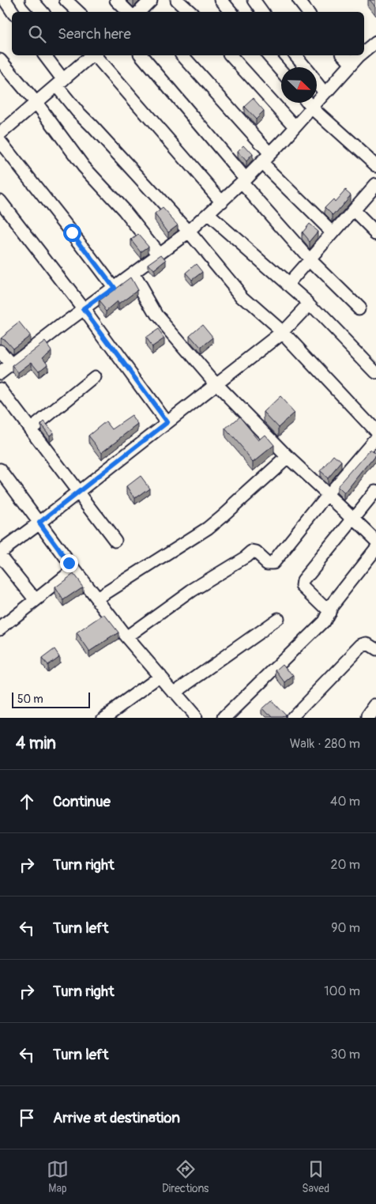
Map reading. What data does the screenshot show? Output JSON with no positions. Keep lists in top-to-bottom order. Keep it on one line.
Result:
{"scale_bar":"50 m","north":"bottom right","page":{"search":"Search here","scale":"50 m","heading":["4 min","Walk · 280 m"],"list":[["Continue","40 m"],["Turn right","20 m"],["Turn left","90 m"],["Turn right","100 m"],["Turn left","30 m"],"Arrive at destination"],"nav":["Map","Directions","Saved"]}}
